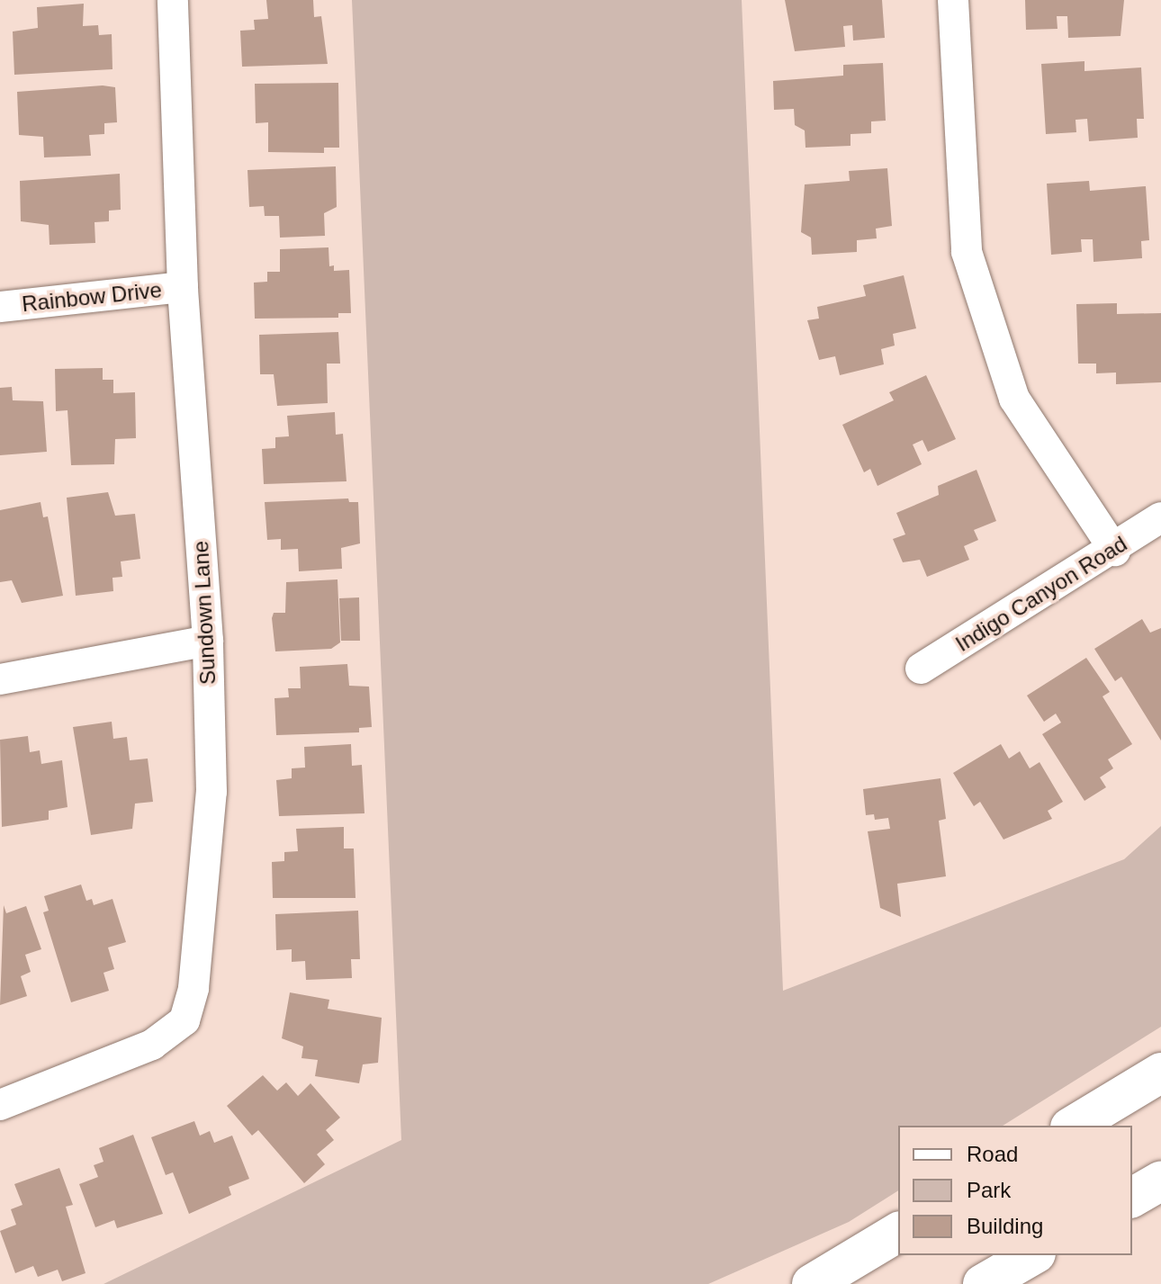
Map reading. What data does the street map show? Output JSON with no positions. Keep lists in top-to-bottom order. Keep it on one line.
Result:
{"streets":{"street":["Rainbow Drive","Indigo Canyon Road","Sundown Lane"]},"crossings":[["Rainbow Drive","Sundown Lane"]],"legend":["Road","Park","Building"]}
